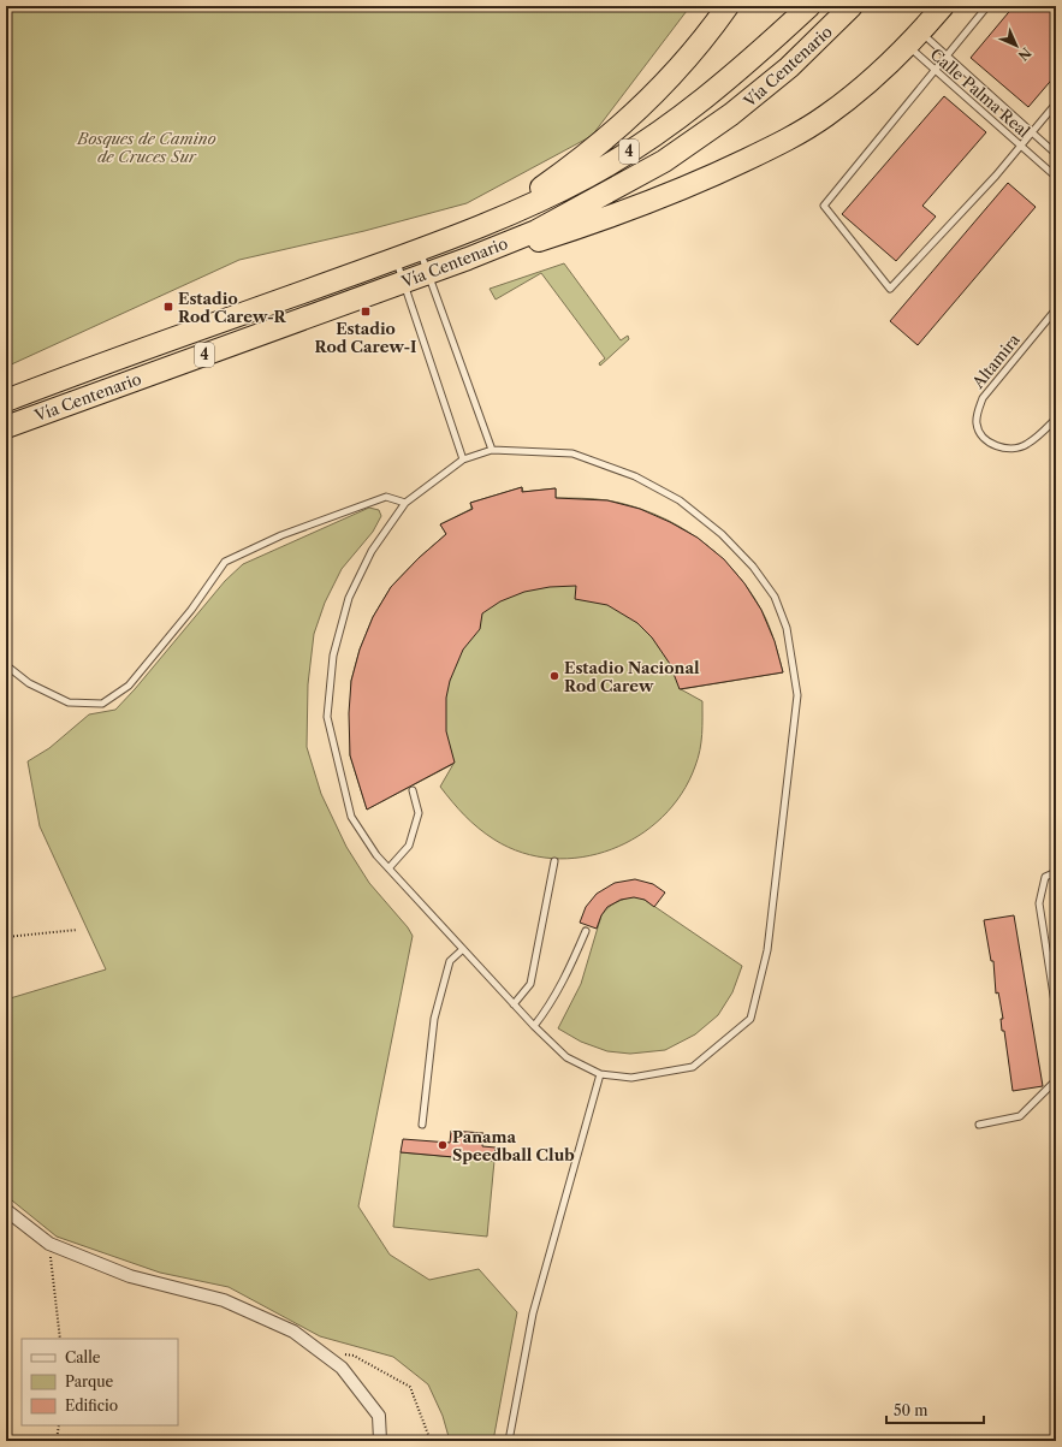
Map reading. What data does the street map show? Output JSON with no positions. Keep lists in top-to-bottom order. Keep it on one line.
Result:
{"streets":{"highway":["Vía Centenario","4"],"lane":["Calle Palma Real","Altamira"]},"parks":["Bosques de Camino de Cruces Sur"],"places":{"transit":["Estadio Rod Carew-R","Estadio Rod Carew-I"],"other":["Estadio Nacional Rod Carew","Panama Speedball Club"]},"legend":["Calle","Parque","Edificio"],"scale_bar":"50 m","north":"bottom right"}
